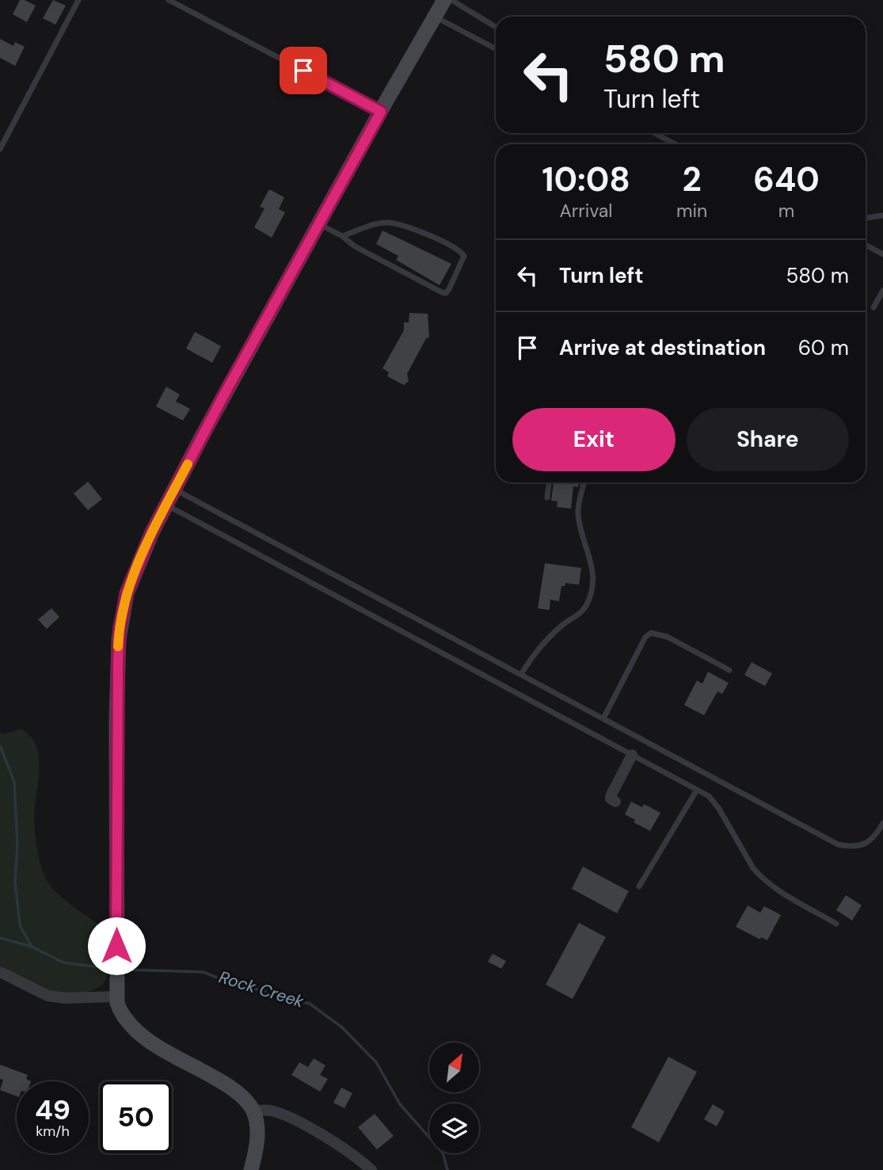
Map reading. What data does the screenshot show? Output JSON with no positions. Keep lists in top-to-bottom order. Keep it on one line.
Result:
{"water":["Rock Creek"],"north":"top right","page":{"turn":["580 m","Turn left"],"eta":["10:08","Arrival","2","min","640","m"],"list":[{"name":"Turn left","value":"580 m"},{"name":"Arrive at destination","value":"60 m"}],"buttons":["Exit","Share"],"speed":"49 km/h","limit":"50"}}
